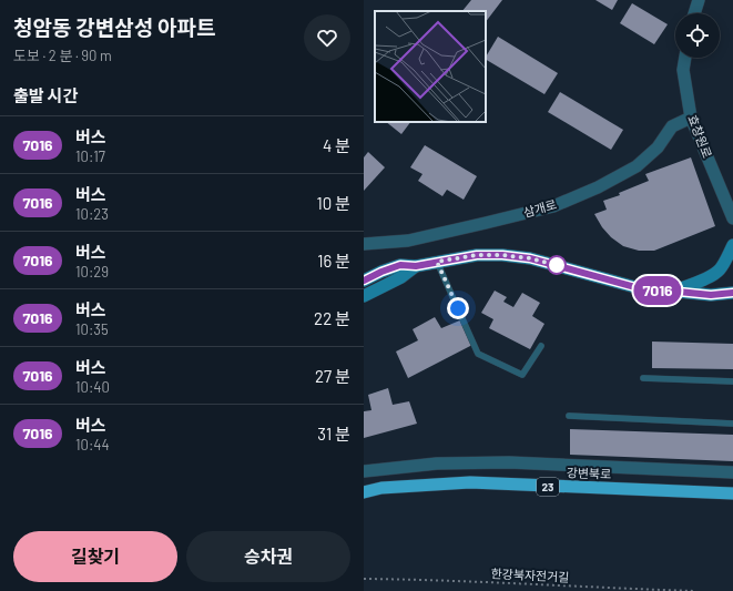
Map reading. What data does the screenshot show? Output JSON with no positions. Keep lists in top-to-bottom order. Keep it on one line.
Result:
{"streets":{"highway":["강변북로","23"],"street":["효창원로","삼개로"],"path":["한강북자전거길"]},"crossings":[["효창원로","삼개로"]],"lines":["bus line 7016"],"page":{"heading":[["청암동 강변삼성 아파트","도보 · 2 분 · 90 m"],"출발 시간"],"on_map":"7016","list":[{"mark":"7016","name":"버스","note":"10:17","value":"4 분"},{"mark":"7016","name":"버스","note":"10:23","value":"10 분"},{"mark":"7016","name":"버스","note":"10:29","value":"16 분"},{"mark":"7016","name":"버스","note":"10:35","value":"22 분"},{"mark":"7016","name":"버스","note":"10:40","value":"27 분"},{"mark":"7016","name":"버스","note":"10:44","value":"31 분"}],"buttons":["길찾기","승차권"]}}
